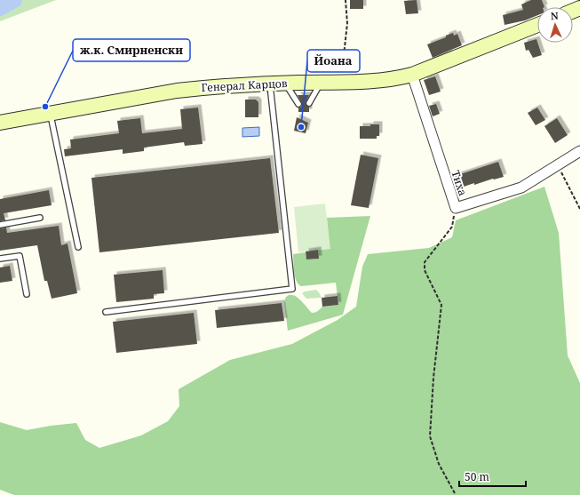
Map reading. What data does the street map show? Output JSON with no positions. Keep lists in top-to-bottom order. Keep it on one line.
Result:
{"streets":{"main road":["Генерал Карцов"],"street":["Тиха"]},"crossings":[["Генерал Карцов","Тиха"]],"places":["ж.к. Смирненски","Йоана"],"scale_bar":"50 m","north":"top"}
